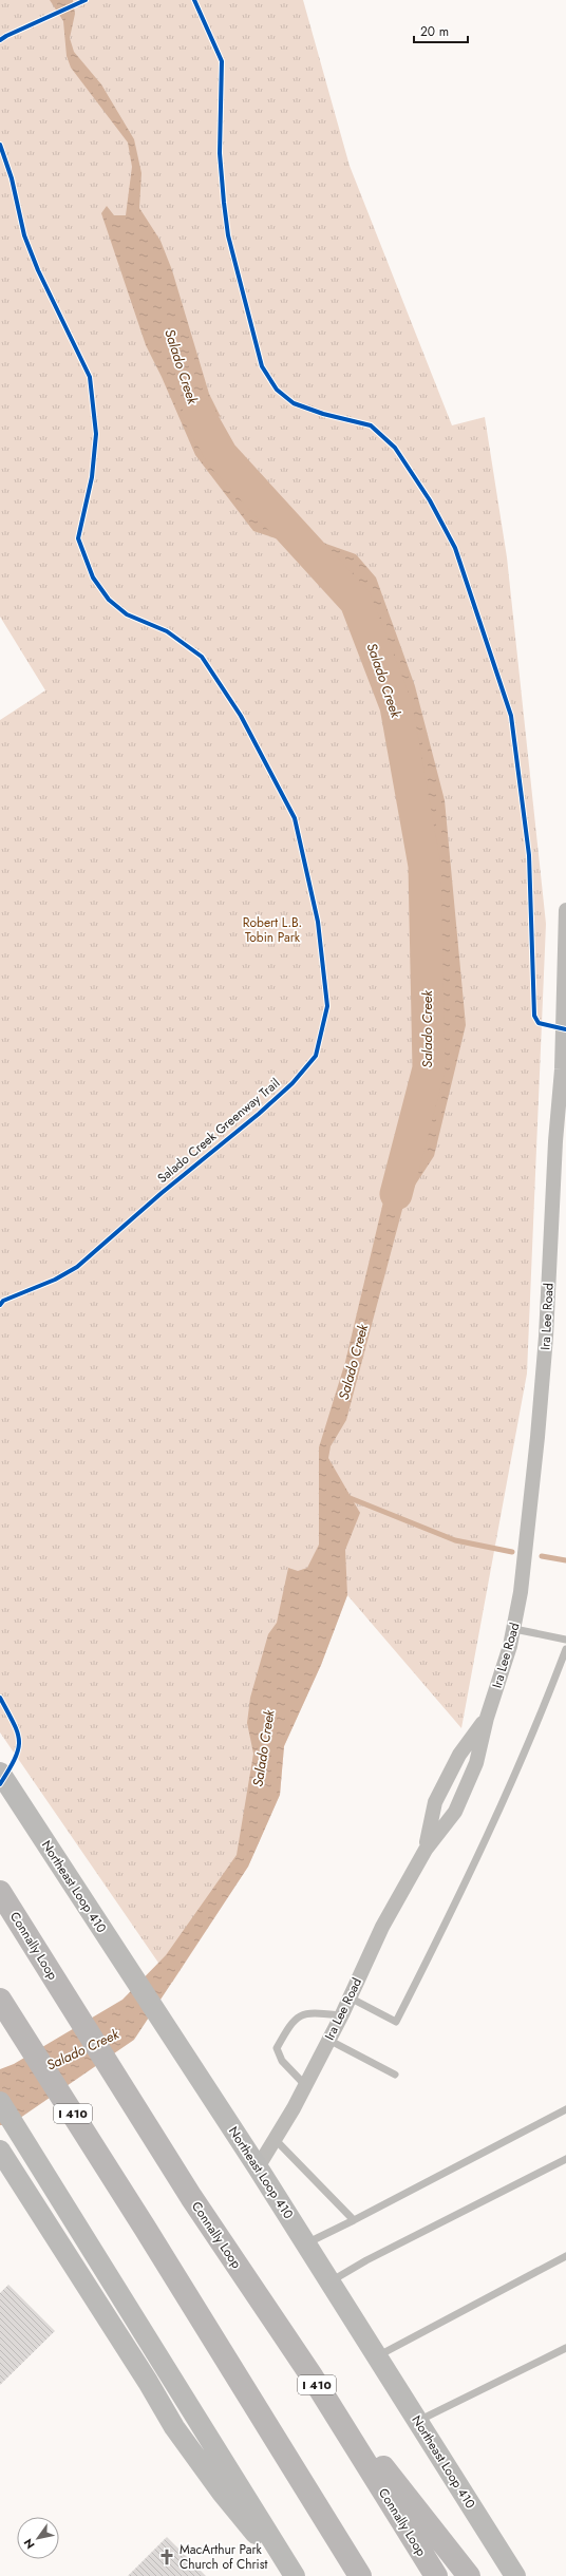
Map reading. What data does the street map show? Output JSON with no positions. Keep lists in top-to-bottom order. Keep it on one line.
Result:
{"streets":{"highway":["Connally Loop","I 410"],"main road":["Northeast Loop 410"],"street":["Ira Lee Road"],"cycle path":["Salado Creek Greenway Trail"]},"crossings":[["Ira Lee Road","Northeast Loop 410"]],"water":["Salado Creek"],"parks":["Robert L.B. Tobin Park"],"places":{"church":["MacArthur Park Church of Christ"]},"scale_bar":"20 m","north":"bottom left"}
